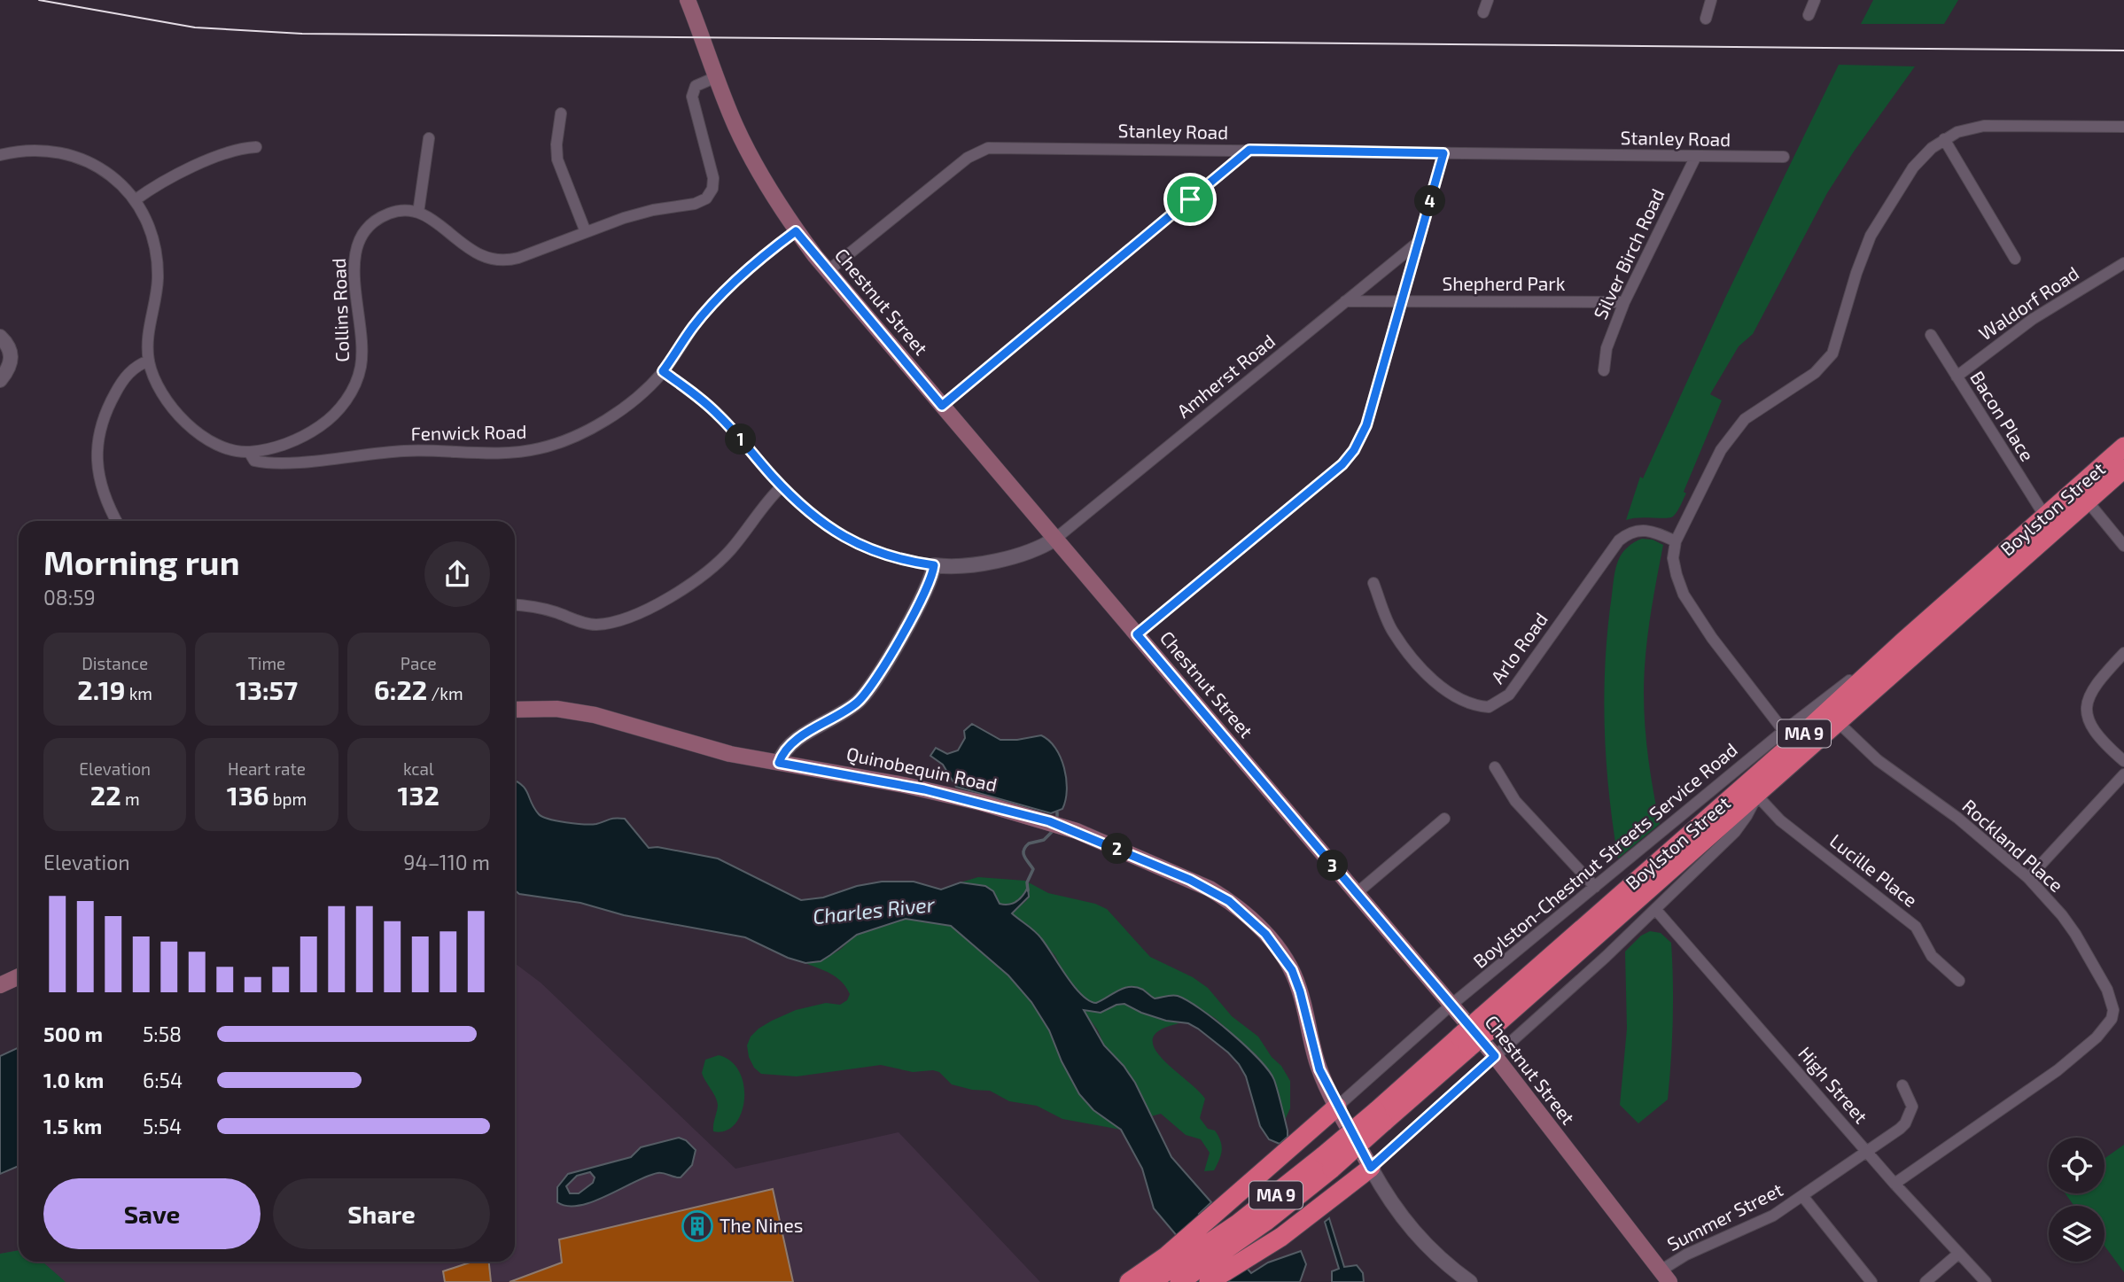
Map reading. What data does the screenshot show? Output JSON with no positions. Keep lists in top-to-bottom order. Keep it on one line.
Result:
{"streets":{"highway":["Boylston Street","MA 9"],"main road":["Chestnut Street","Quinobequin Road"],"street":["Stanley Road","Silver Birch Road","Shepherd Park","Waldorf Road","Collins Road","Amherst Road","Bacon Place","Fenwick Road","Arlo Road","Rockland Place","Boylston-Chestnut Streets Service Road","Lucille Place","High Street","Summer Street"]},"crossings":[["Stanley Road","Silver Birch Road"],["Stanley Road","Chestnut Street"],["Silver Birch Road","Shepherd Park"],["Shepherd Park","Amherst Road"],["Chestnut Street","Amherst Road"],["Chestnut Street","Fenwick Road"],["Chestnut Street","Boylston-Chestnut Streets Service Road"],["Chestnut Street","Summer Street"],["Waldorf Road","Bacon Place"],["Collins Road","Fenwick Road"],["Bacon Place","Boylston Street"],["Boylston Street","MA 9"],["Boylston Street","Rockland Place"],["Boylston Street","Boylston-Chestnut Streets Service Road"],["Boylston Street","Lucille Place"],["Quinobequin Road","Boylston-Chestnut Streets Service Road"],["Rockland Place","High Street"],["High Street","Summer Street"]],"water":["Charles River"],"places":{"building":["The Nines"]},"page":{"pins":["4","1","2","3"],"heading":["Morning run","08:59"],"stats":[["Distance","2.19 km"],["Time","13:57"],["Pace","6:22 /km"],["Elevation","22 m"],["Heart rate","136 bpm"],["kcal","132"]],"chart":["Elevation","94–110 m"],"list":[{"name":"500 m","note":"5:58"},{"name":"1.0 km","note":"6:54"},{"name":"1.5 km","note":"5:54"}],"buttons":["Save","Share"]}}
